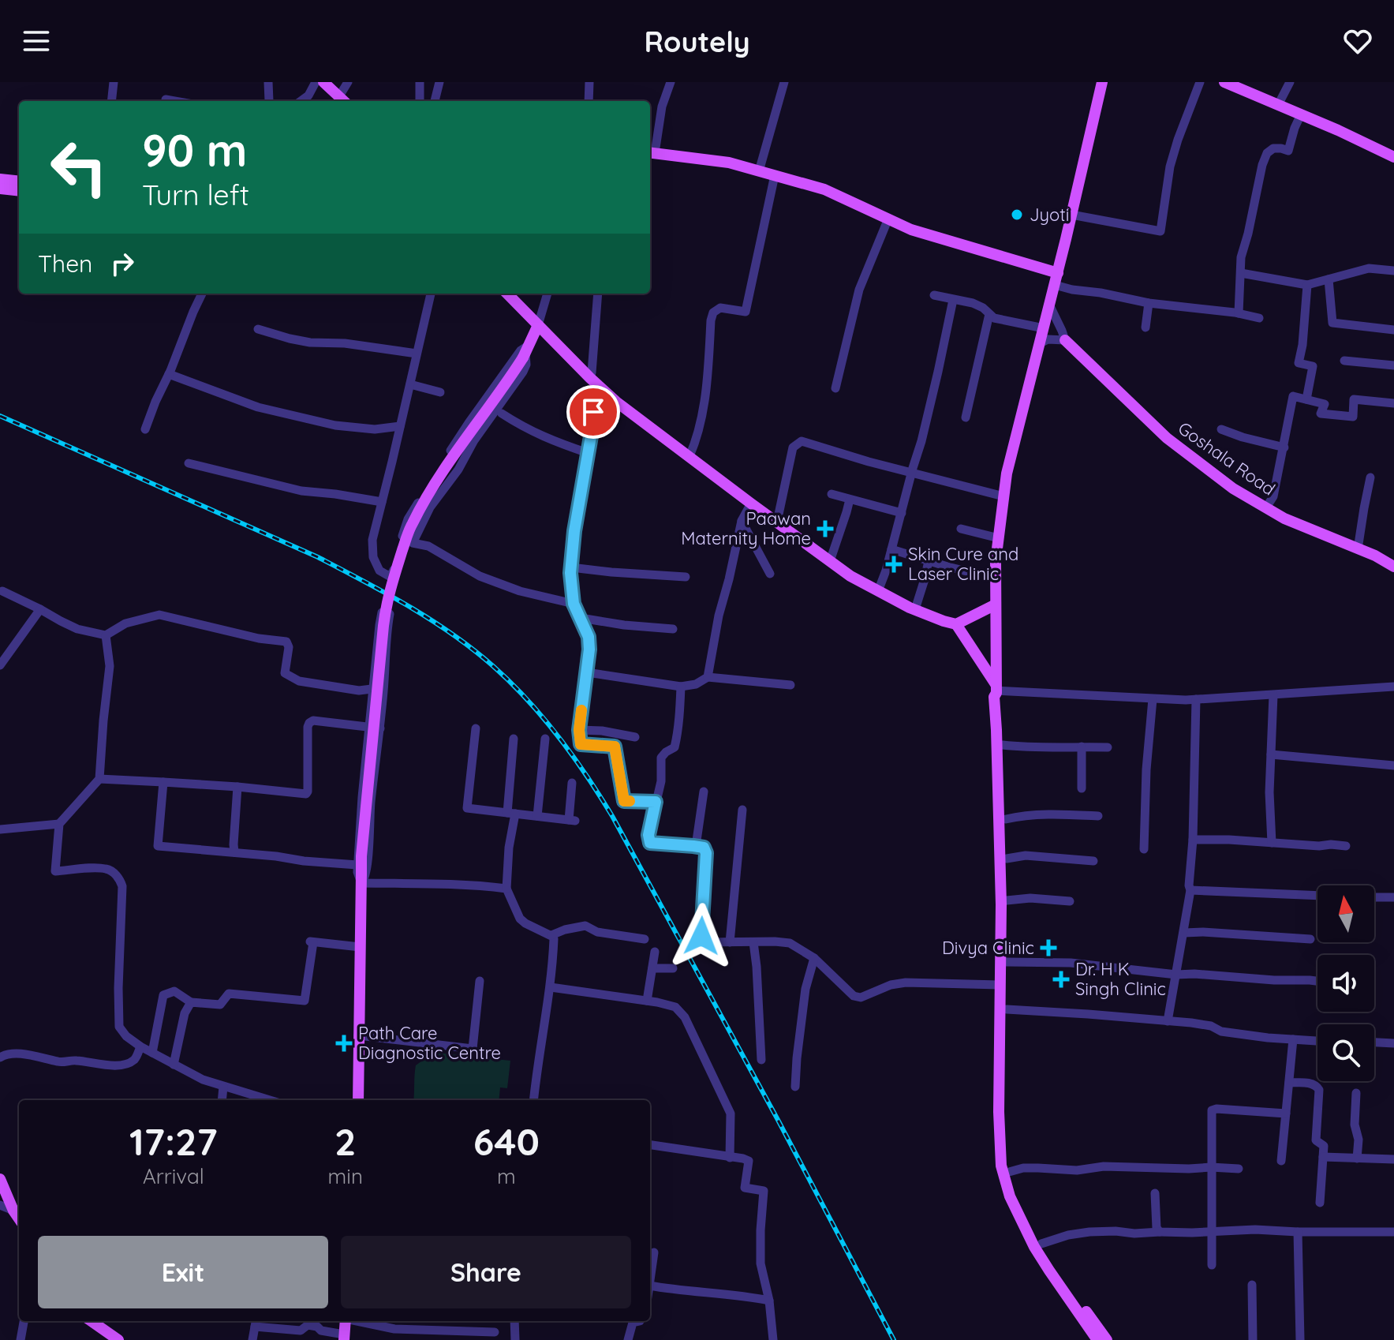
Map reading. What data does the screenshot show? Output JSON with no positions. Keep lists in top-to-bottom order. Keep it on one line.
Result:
{"streets":{"main road":["Goshala Road"]},"places":{"other":["Jyoti"],"health":["Paawan Maternity Home","Skin Cure and Laser Clinic","Divya Clinic","Dr. H K Singh Clinic","Path Care Diagnostic Centre"]},"north":"top","page":{"header":"Routely","turn":["90 m","Turn left"],"then":"Then","eta":["17:27","Arrival","2","min","640","m"],"buttons":["Exit","Share"]}}
